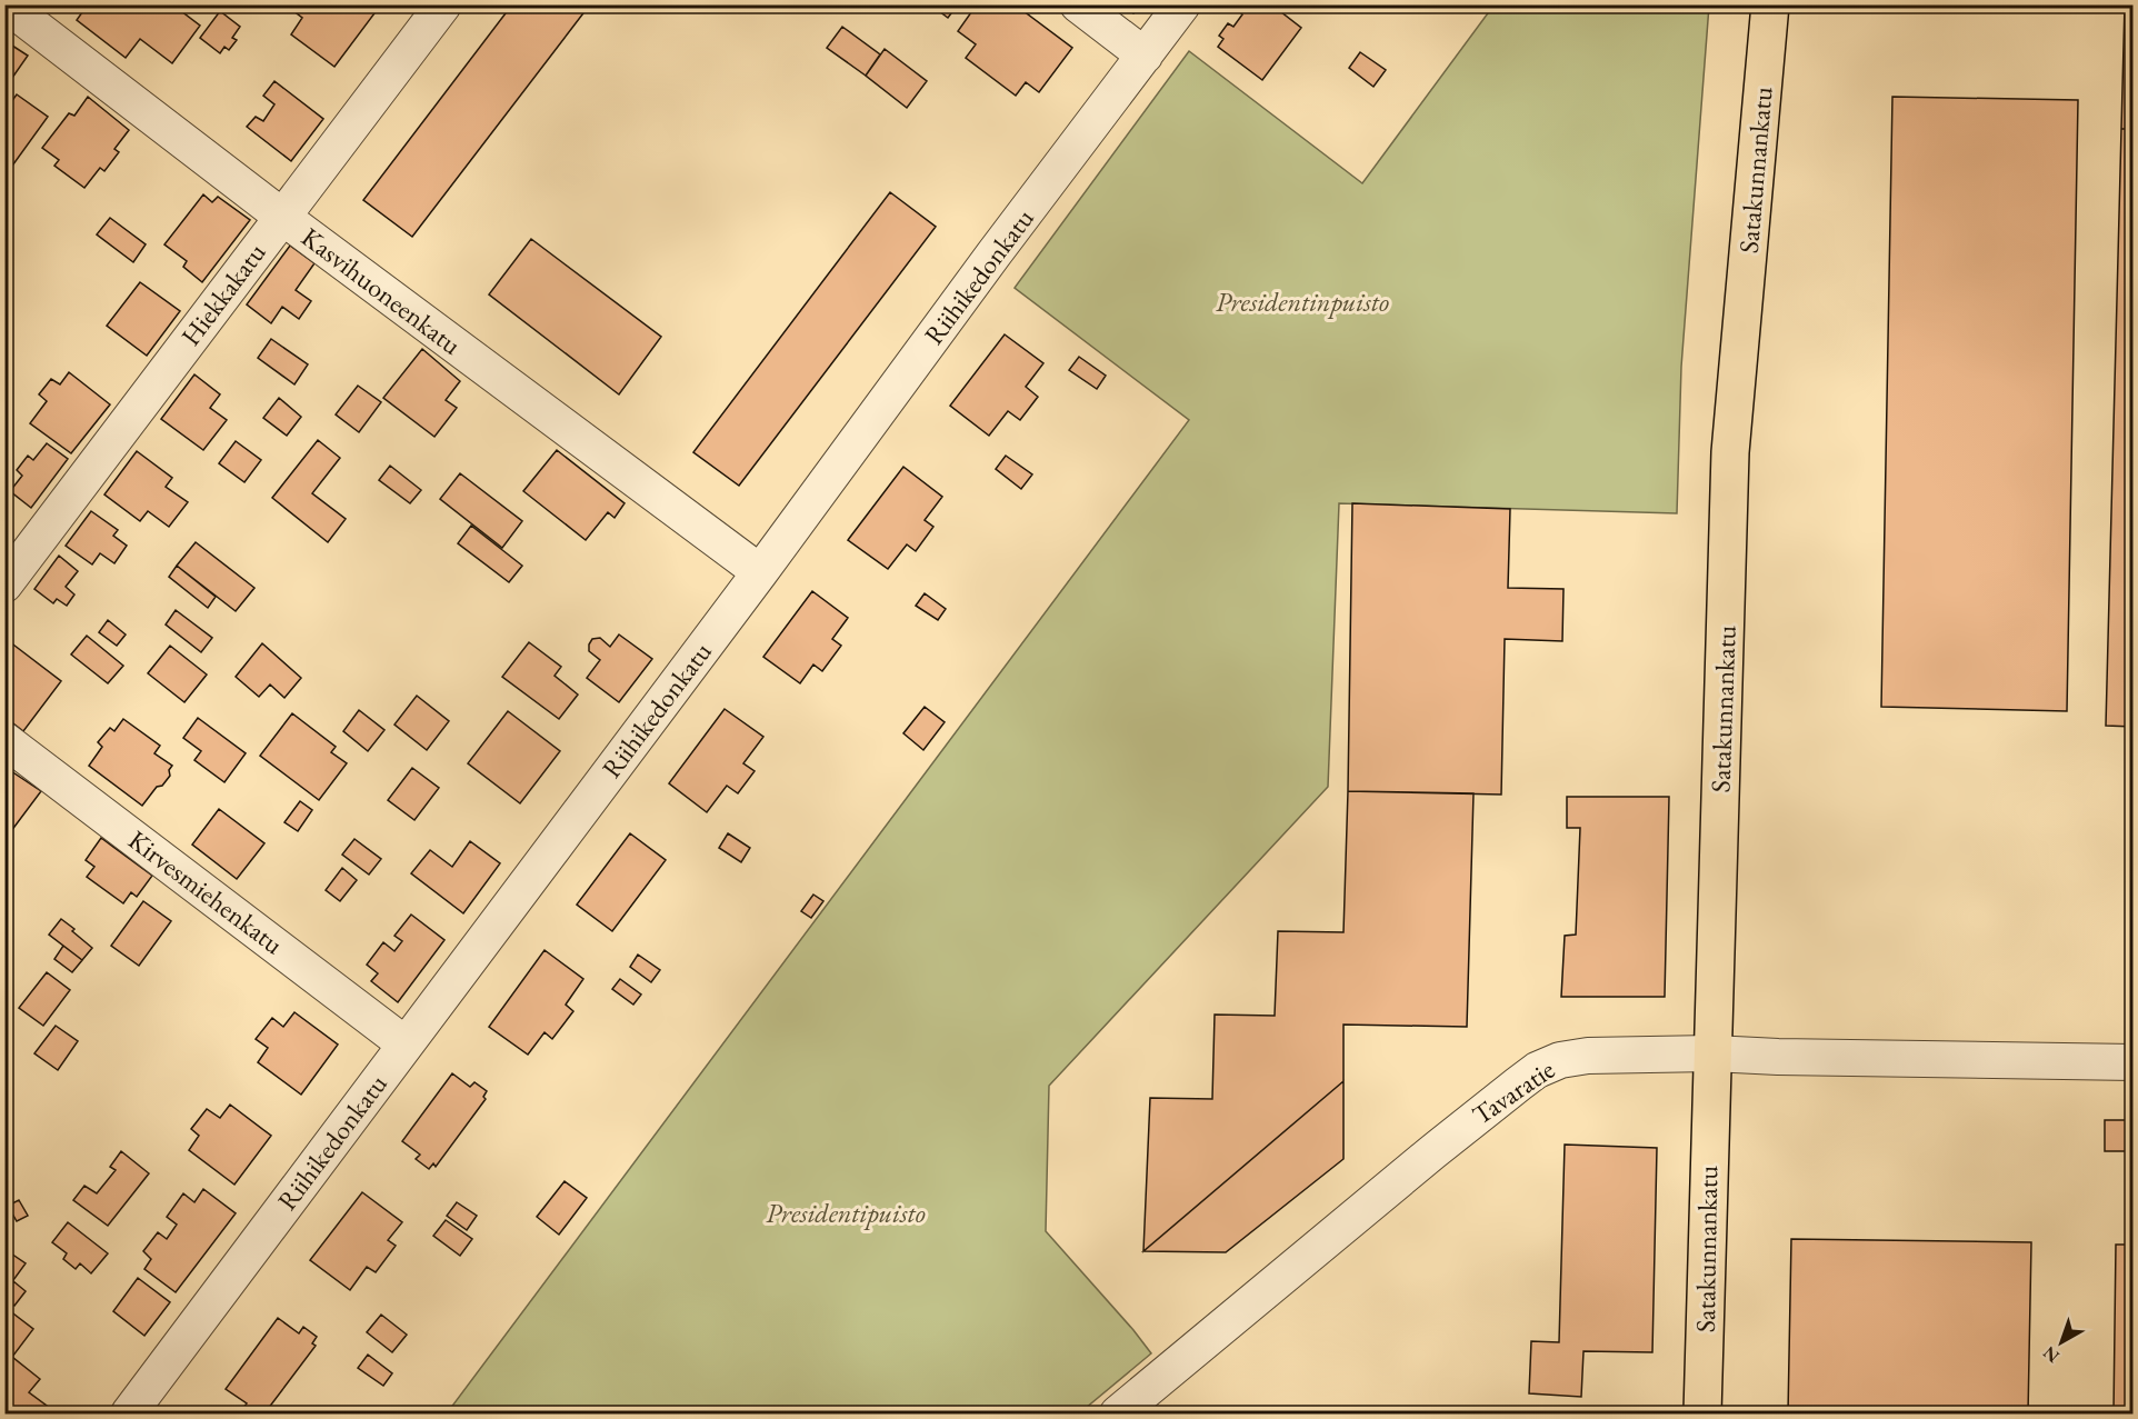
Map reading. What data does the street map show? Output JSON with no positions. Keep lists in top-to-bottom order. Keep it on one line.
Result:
{"streets":{"main road":["Satakunnankatu"],"street":["Riihikedonkatu","Kasvihuoneenkatu","Hiekkakatu","Kirvesmiehenkatu","Tavaratie"]},"crossings":[["Satakunnankatu","Tavaratie"],["Riihikedonkatu","Kasvihuoneenkatu"],["Riihikedonkatu","Kirvesmiehenkatu"],["Kasvihuoneenkatu","Hiekkakatu"]],"parks":["Presidentinpuisto","Presidentipuisto"],"north":"bottom left"}
